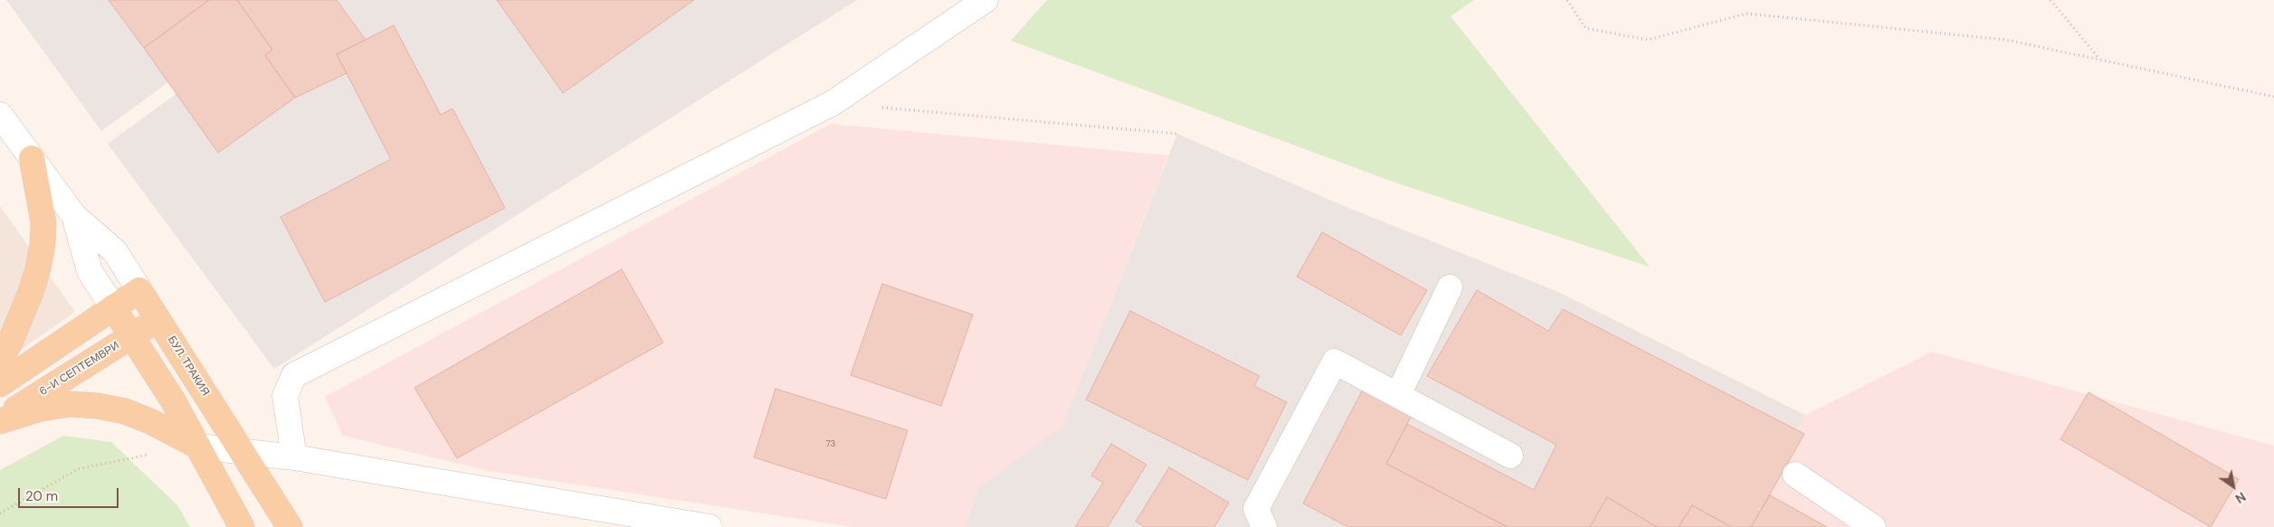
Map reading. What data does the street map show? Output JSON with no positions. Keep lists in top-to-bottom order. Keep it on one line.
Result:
{"streets":{"main road":["БУЛ. ТРАКИЯ","6-И СЕПТЕМВРИ"]},"crossings":[["БУЛ. ТРАКИЯ","6-И СЕПТЕМВРИ"]],"house_numbers":["73"],"scale_bar":"20 m","north":"bottom right"}
